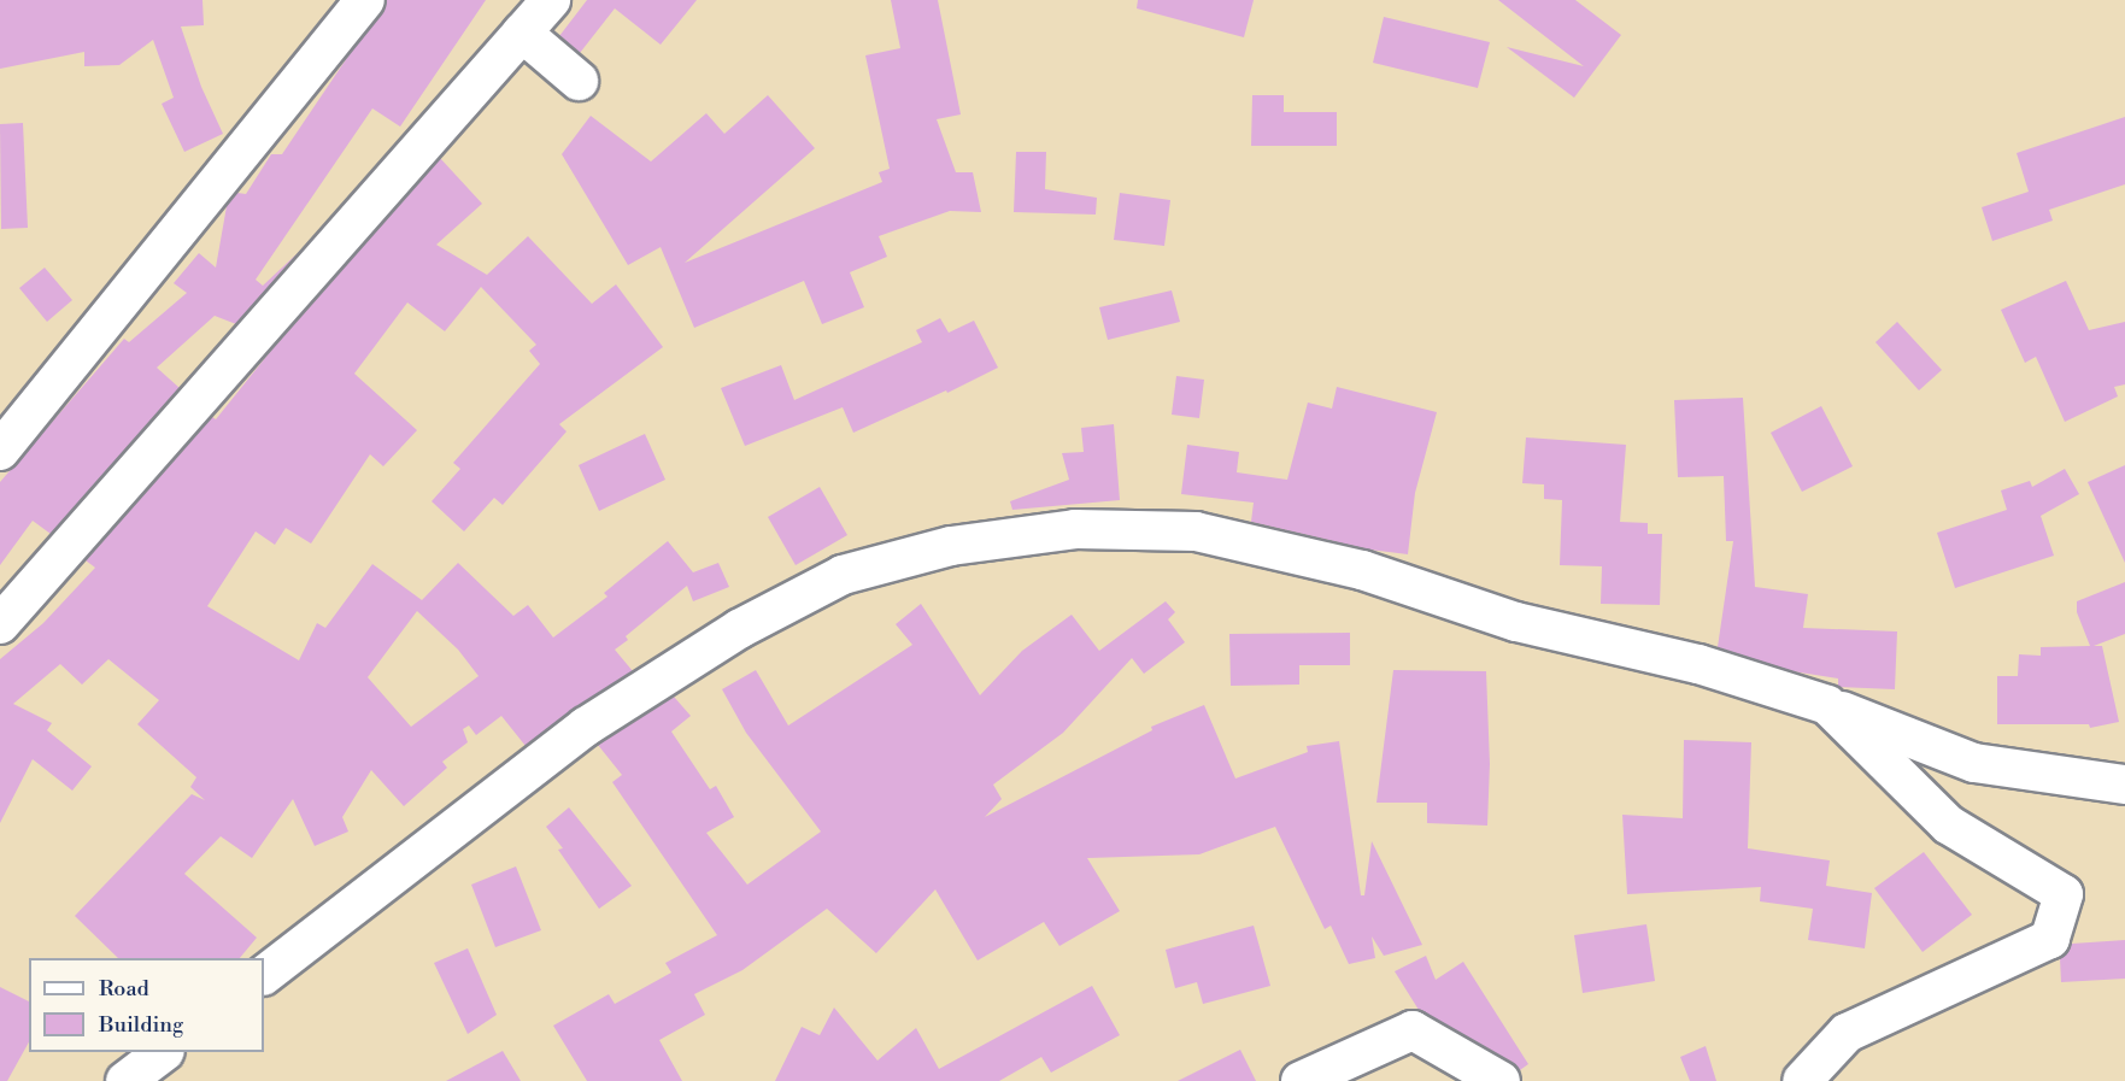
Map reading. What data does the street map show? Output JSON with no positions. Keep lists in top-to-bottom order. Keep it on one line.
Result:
{"legend":["Road","Building"]}
